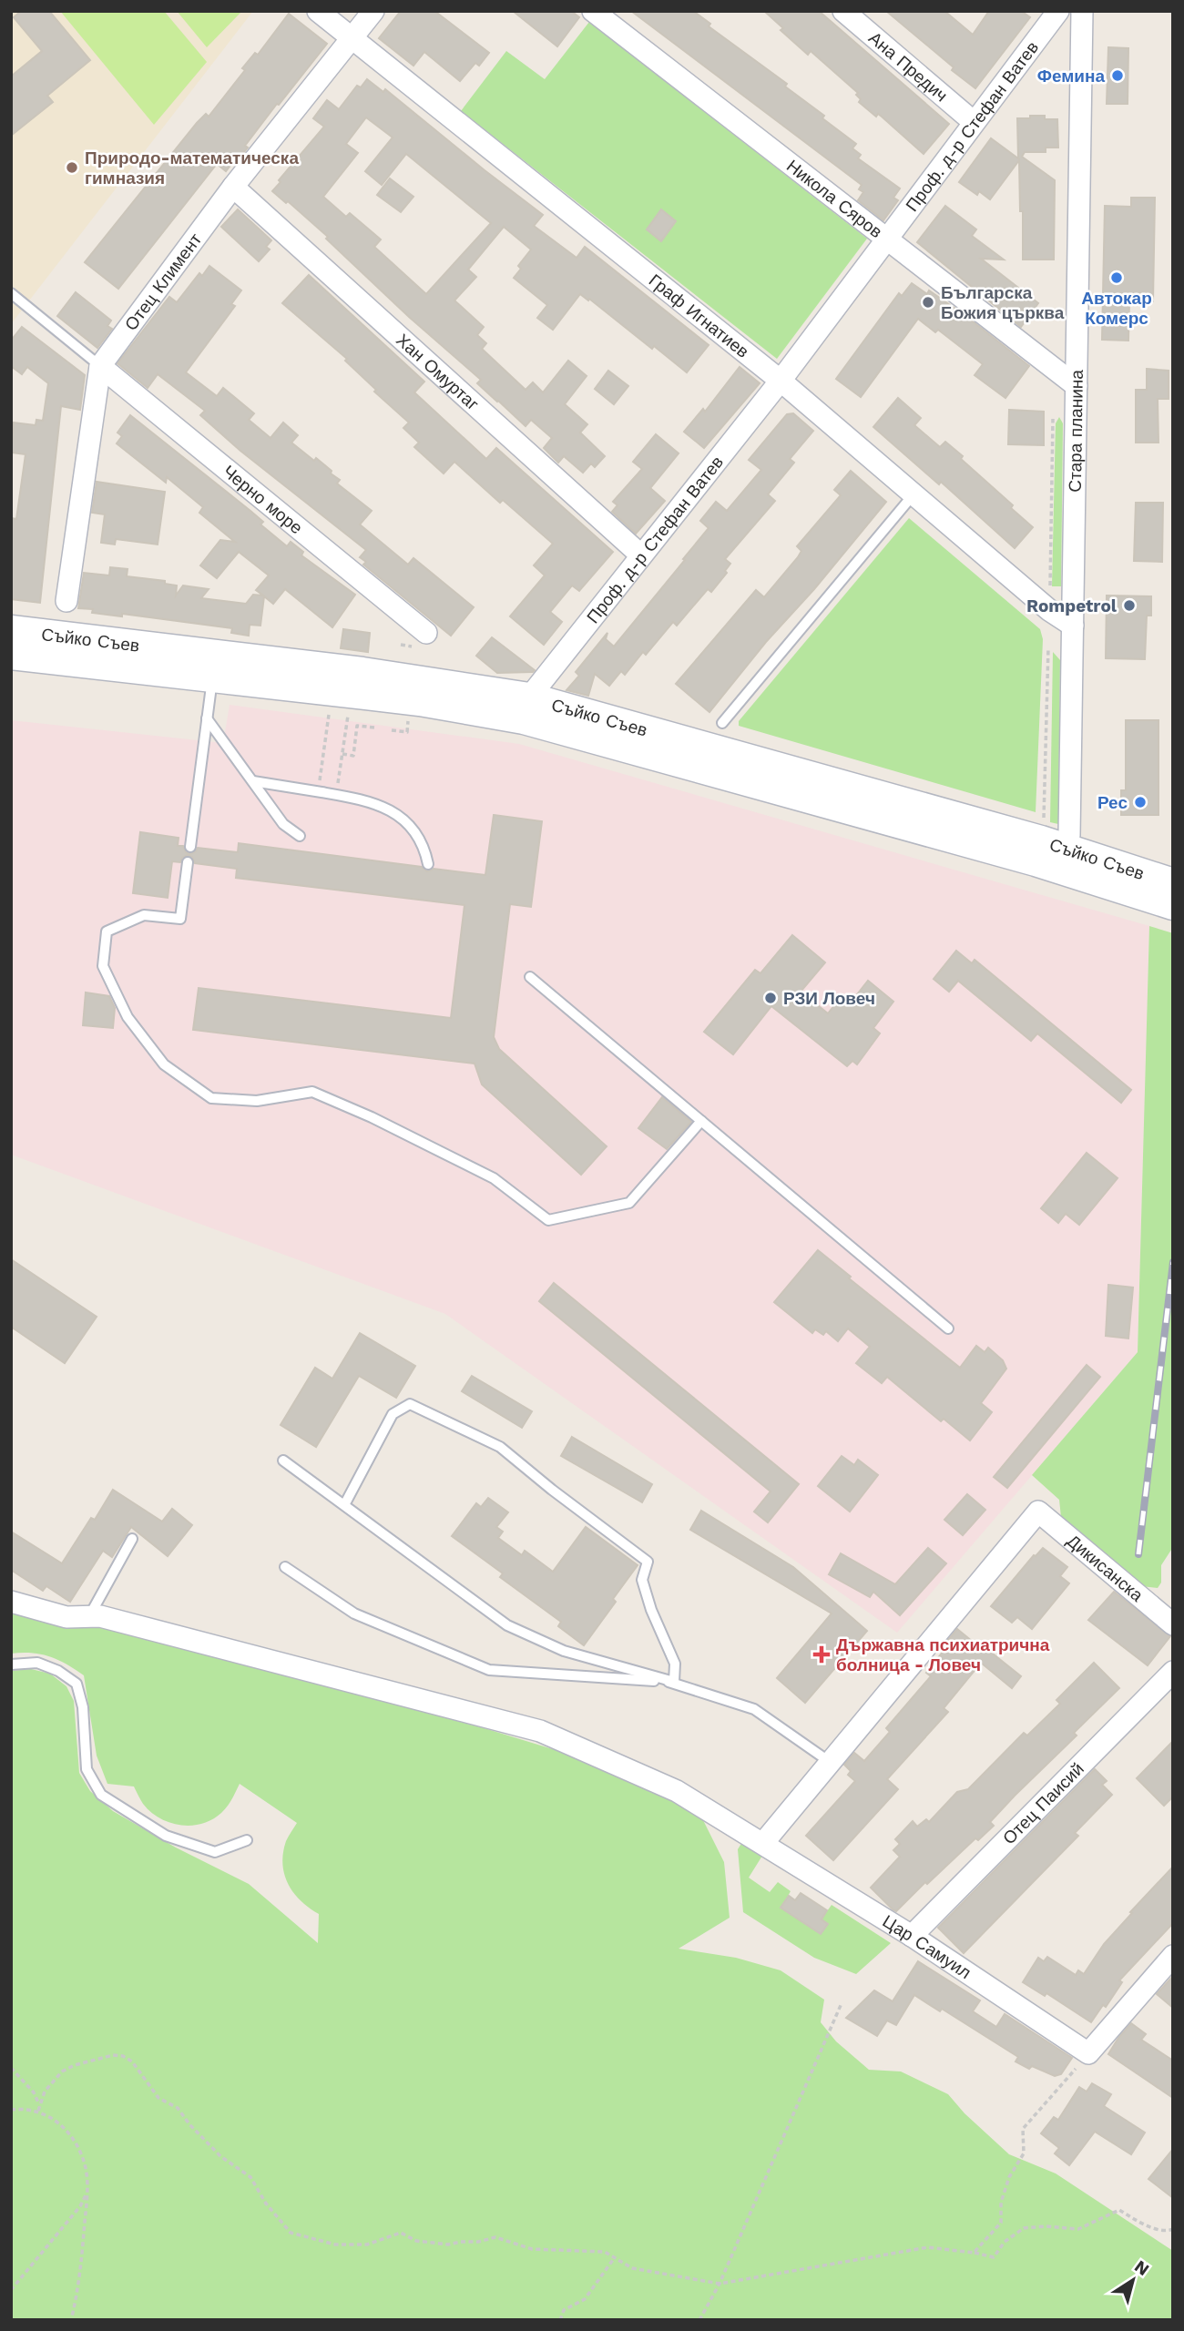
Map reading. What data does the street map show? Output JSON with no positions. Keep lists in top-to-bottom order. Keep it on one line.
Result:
{"streets":{"street":["Ана Предич","Проф. д-р Стефан Ватев","Никола Сяров","Отец Климент","Граф Игнатиев","Хан Омуртаг","Стара планина","Черно море","Съйко Съев","Дикисанска","Отец Паисий","Цар Самуил"]},"crossings":[["Ана Предич","Проф. д-р Стефан Ватев"],["Проф. д-р Стефан Ватев","Никола Сяров"],["Проф. д-р Стефан Ватев","Граф Игнатиев"],["Проф. д-р Стефан Ватев","Хан Омуртаг"],["Проф. д-р Стефан Ватев","Съйко Съев"],["Никола Сяров","Стара планина"],["Отец Климент","Граф Игнатиев"],["Отец Климент","Хан Омуртаг"],["Отец Климент","Черно море"],["Граф Игнатиев","Стара планина"],["Стара планина","Съйко Съев"],["Отец Паисий","Цар Самуил"]],"places":{"other":["Фемина","Природо-математическа гимназия","Автокар Комерс","Българска Божия църква","Rompetrol","Рес","РЗИ Ловеч"],"health":["Държавна психиатрична болница - Ловеч"]},"north":"top right"}
